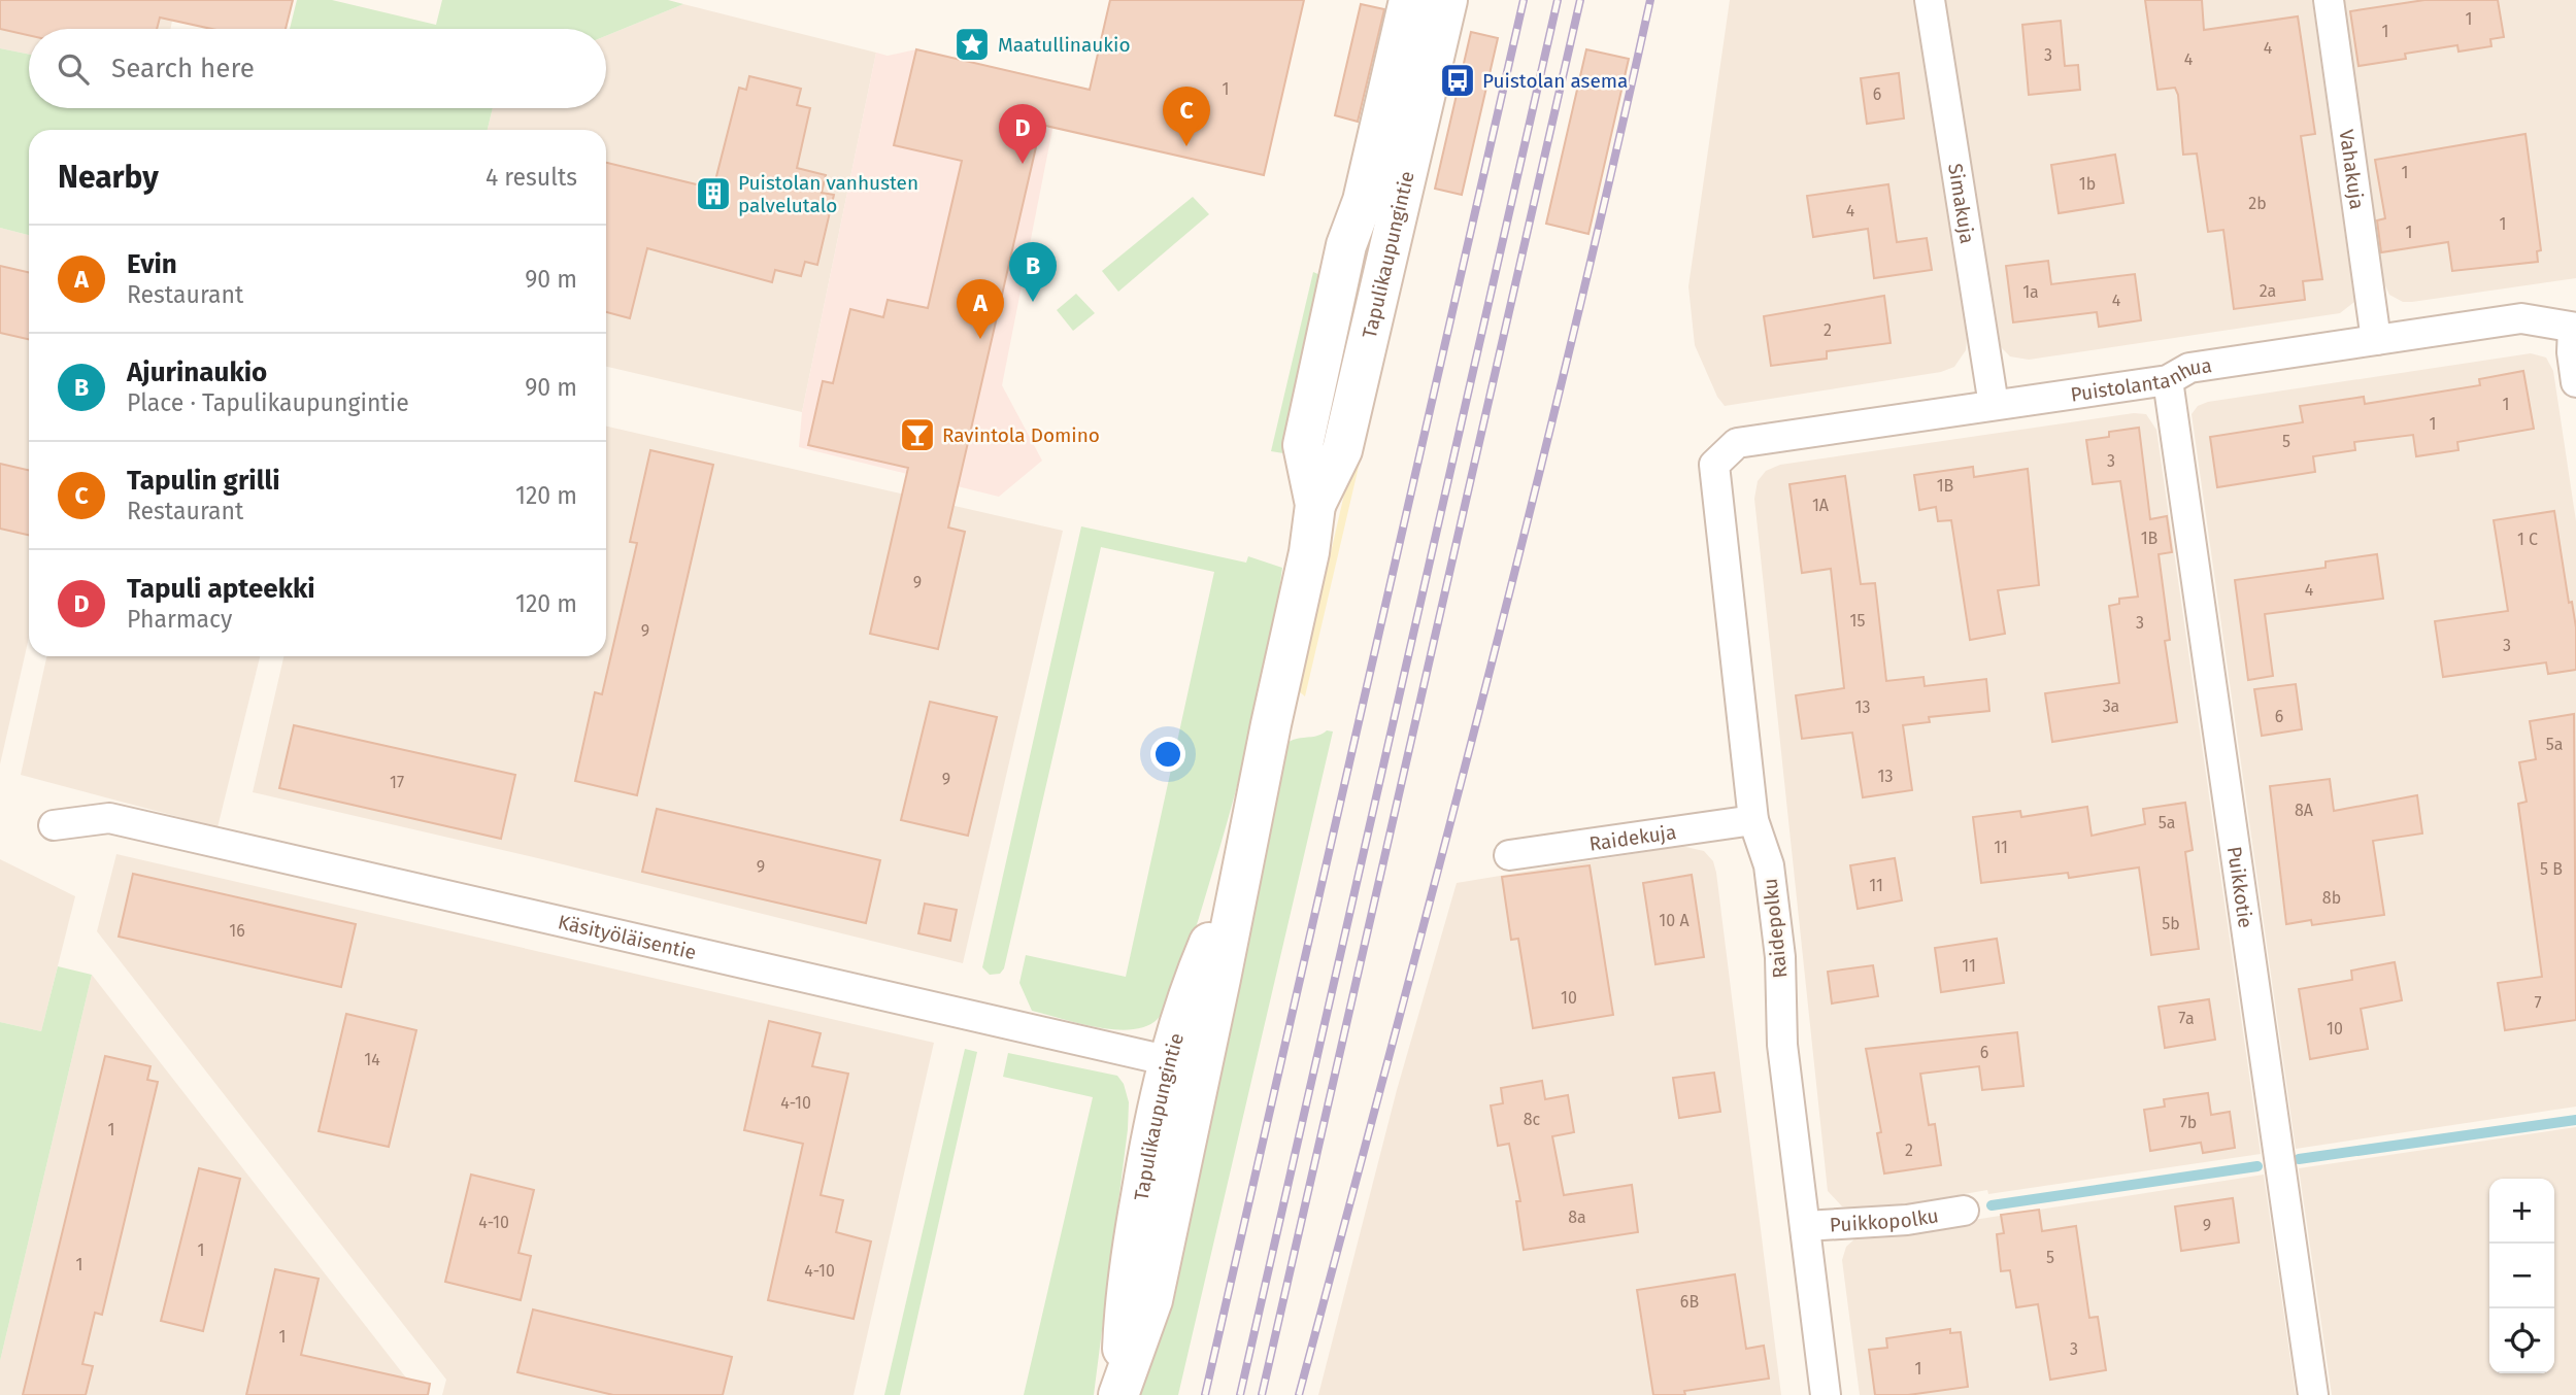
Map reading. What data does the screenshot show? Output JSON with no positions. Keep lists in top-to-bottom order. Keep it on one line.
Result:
{"streets":{"main road":["Tapulikaupungintie"],"street":["Vahakuja","Simakuja","Puistolantanhua","Raidekuja","Puikkotie","Raidepolku","Käsityöläisentie","Puikkopolku"]},"crossings":[["Vahakuja","Puistolantanhua"],["Simakuja","Puistolantanhua"],["Tapulikaupungintie","Käsityöläisentie"],["Puistolantanhua","Puikkotie"],["Puistolantanhua","Raidepolku"],["Raidekuja","Raidepolku"],["Raidepolku","Puikkopolku"]],"places":{"place":["Maatullinaukio"],"bus stop":["Puistolan asema"],"building":["Puistolan vanhusten palvelutalo"],"bar":["Ravintola Domino"]},"house_numbers":["1","1","4","3","4","1","6","1","1b","2b","4","1","1","2a","1a","4","2","1","1","5","3","1B","1A","1B","1 C","9","4","15","3","9","3","3a","13","6","5a","13","9","17","8A","5a","11","9","5 B","11","8b","10 A","5b","16","11","10","7","7a","10","6","14","4-10","8c","7b","1","2","8a","4-10","9","1","5","1","4-10","6B","1","3","1"],"page":{"search":"Search here","pins":["C","D","B","A"],"heading":["Nearby","4 results"],"list":[{"mark":"A","name":"Evin","note":"Restaurant","value":"90 m"},{"mark":"B","name":"Ajurinaukio","note":"Place · Tapulikaupungintie","value":"90 m"},{"mark":"C","name":"Tapulin grilli","note":"Restaurant","value":"120 m"},{"mark":"D","name":"Tapuli apteekki","note":"Pharmacy","value":"120 m"}],"map_buttons":["+","−"]}}
